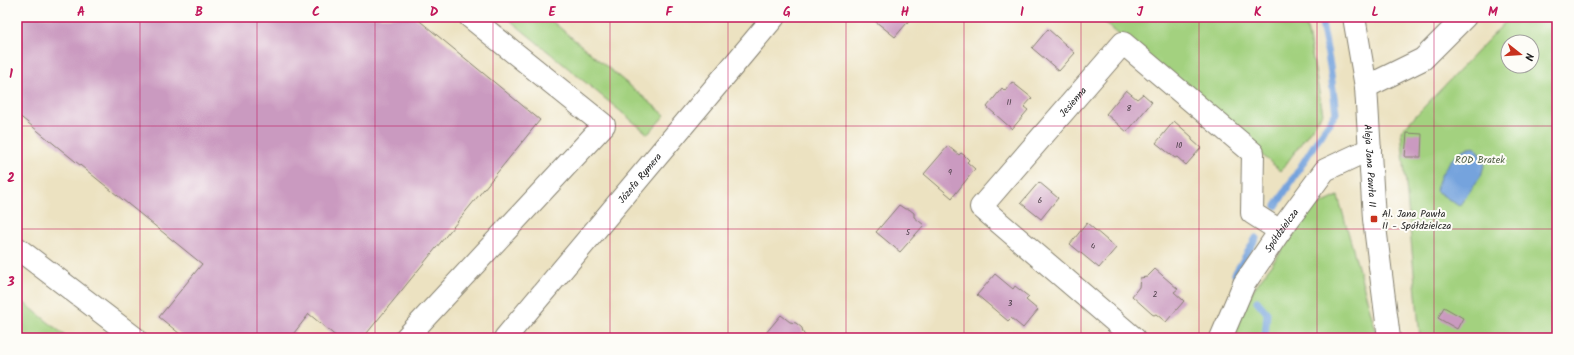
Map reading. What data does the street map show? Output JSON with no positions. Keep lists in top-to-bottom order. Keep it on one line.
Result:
{"streets":{"street":["Jesienna","Aleja Jana Pawła II","Józefa Rymera","Spółdzielcza"]},"crossings":[["Jesienna","Spółdzielcza"],["Aleja Jana Pawła II","Spółdzielcza"]],"parks":["ROD Bratek"],"places":{"transit":["Al. Jana Pawła II - Spółdzielcza"]},"house_numbers":["11","8","10","9","6","5","4","2","3"],"north":"right","grid":{"columns":["A","B","C","D","E","F","G","H","I","J","K","L","M"],"rows":["1","2","3"]}}
